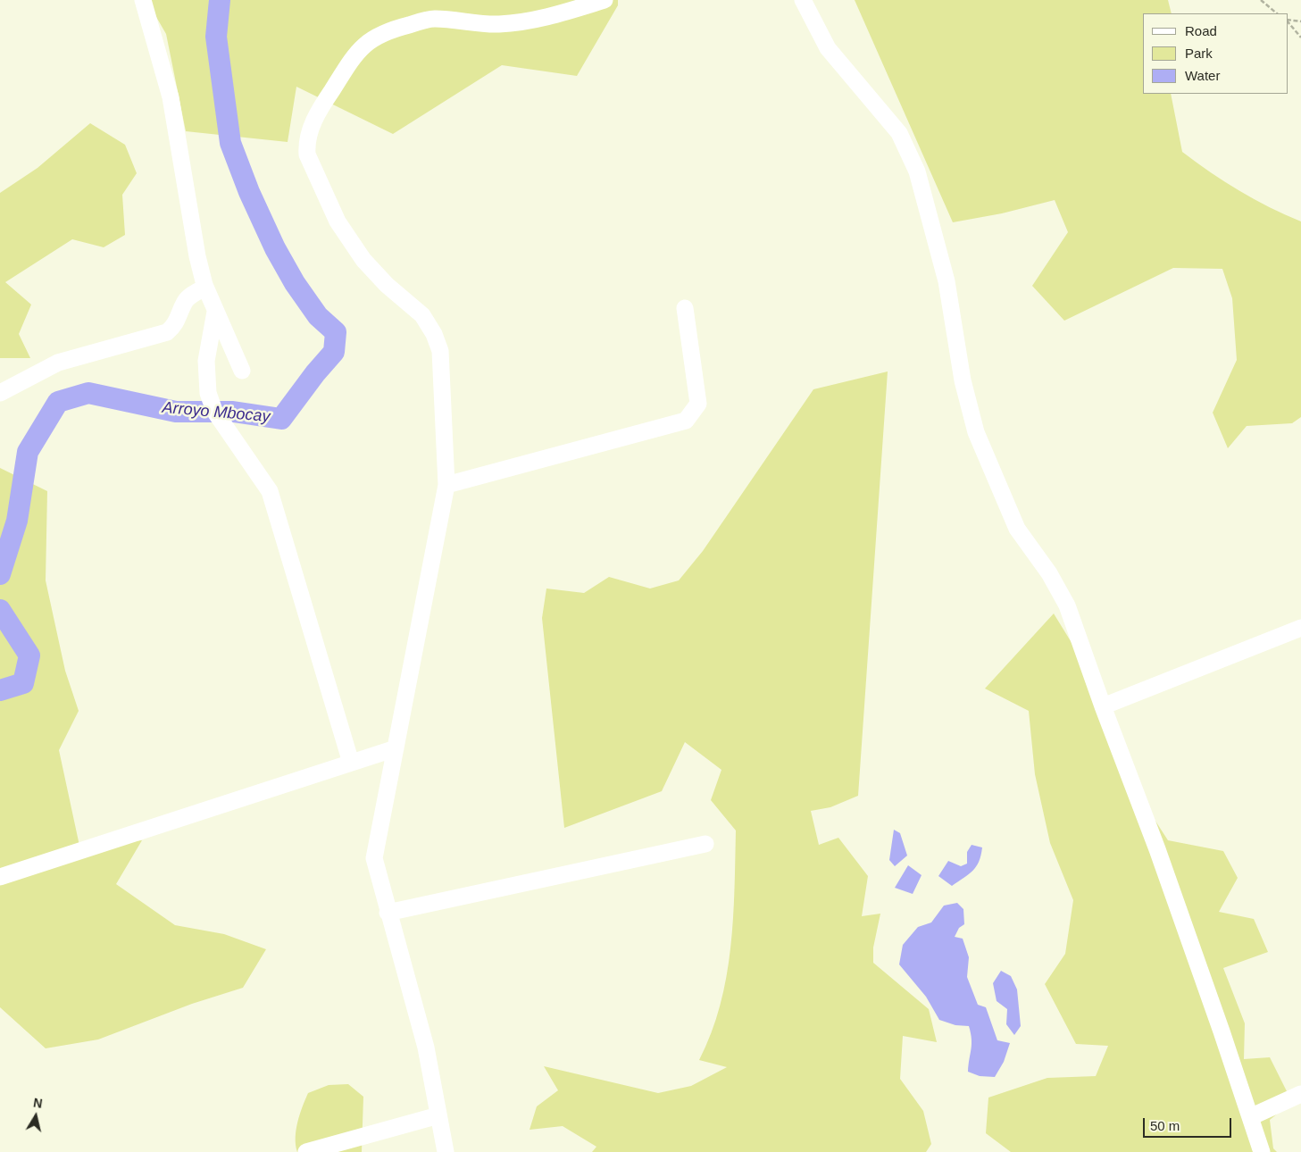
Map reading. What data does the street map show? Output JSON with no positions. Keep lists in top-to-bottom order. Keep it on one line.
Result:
{"water":["Arroyo Mbocay"],"legend":["Road","Park","Water"],"scale_bar":"50 m","north":"top"}
